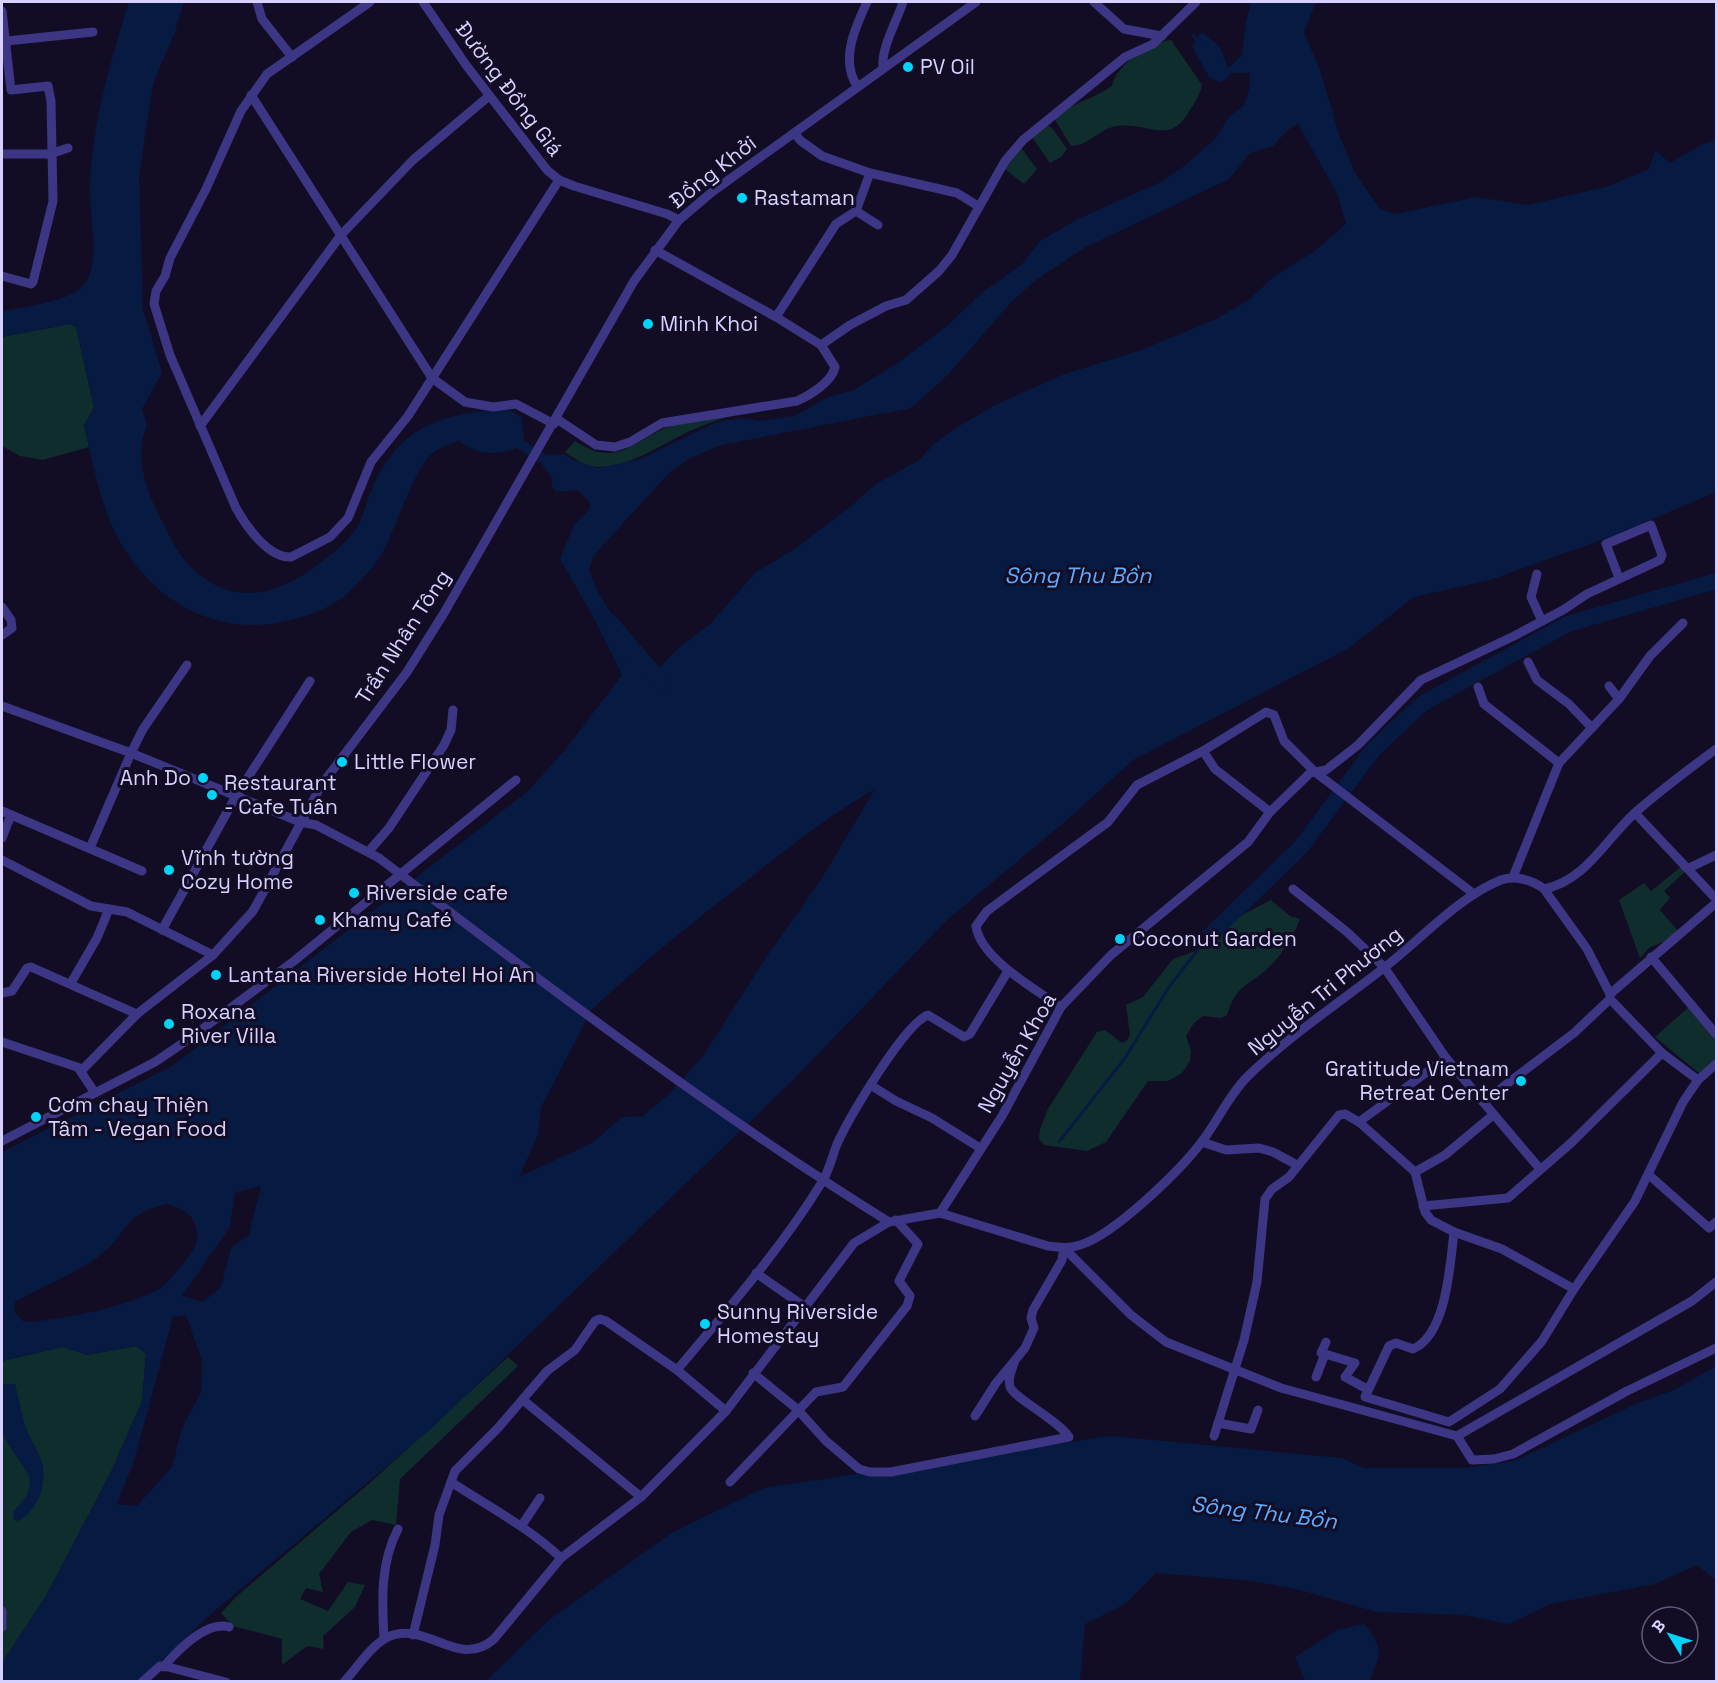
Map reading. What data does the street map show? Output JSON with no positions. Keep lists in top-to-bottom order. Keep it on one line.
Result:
{"streets":{"street":["Đường Đồng Giá","Đồng Khởi","Trần Nhân Tông","Nguyễn Tri Phương","Nguyễn Khoa"]},"crossings":[["Đường Đồng Giá","Đồng Khởi"],["Đồng Khởi","Trần Nhân Tông"]],"water":["Sông Thu Bồn"],"places":["PV Oil","Rastaman","Minh Khoi","Little Flower","Anh Do","Restaurant - Cafe Tuân","Vĩnh tường Cozy Home","Riverside cafe","Khamy Café","Coconut Garden","Lantana Riverside Hotel Hoi An","Roxana River Villa","Gratitude Vietnam Retreat Center","Cơm chay Thiện Tâm - Vegan Food","Sunny Riverside Homestay"],"north":"top left"}
